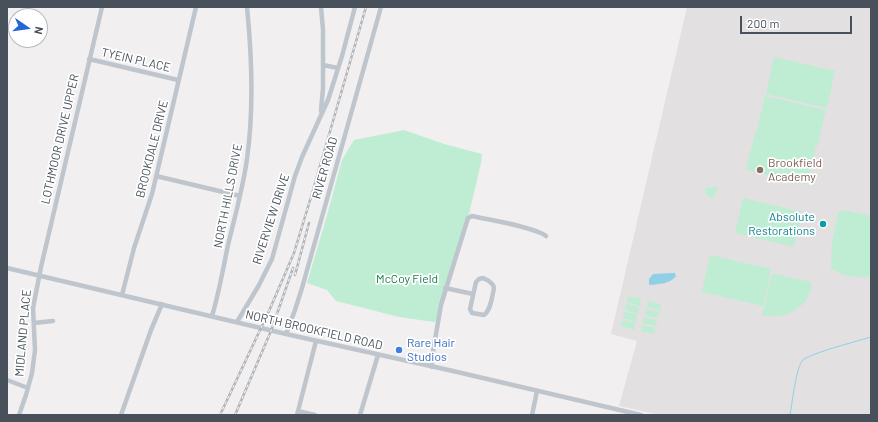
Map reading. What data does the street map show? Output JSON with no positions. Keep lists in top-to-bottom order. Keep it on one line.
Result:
{"streets":{"street":["TYEIN PLACE","LOTHMOOR DRIVE UPPER","BROOKDALE DRIVE","RIVER ROAD","NORTH HILLS DRIVE","RIVERVIEW DRIVE","NORTH BROOKFIELD ROAD","MIDLAND PLACE"]},"crossings":[["TYEIN PLACE","LOTHMOOR DRIVE UPPER"],["TYEIN PLACE","BROOKDALE DRIVE"],["LOTHMOOR DRIVE UPPER","NORTH BROOKFIELD ROAD"],["LOTHMOOR DRIVE UPPER","MIDLAND PLACE"],["BROOKDALE DRIVE","NORTH BROOKFIELD ROAD"],["RIVER ROAD","NORTH BROOKFIELD ROAD"],["NORTH HILLS DRIVE","NORTH BROOKFIELD ROAD"],["RIVERVIEW DRIVE","NORTH BROOKFIELD ROAD"],["NORTH BROOKFIELD ROAD","MIDLAND PLACE"]],"parks":["McCoy Field"],"places":["Brookfield Academy","Absolute Restorations","Rare Hair Studios"],"scale_bar":"200 m","north":"right"}
